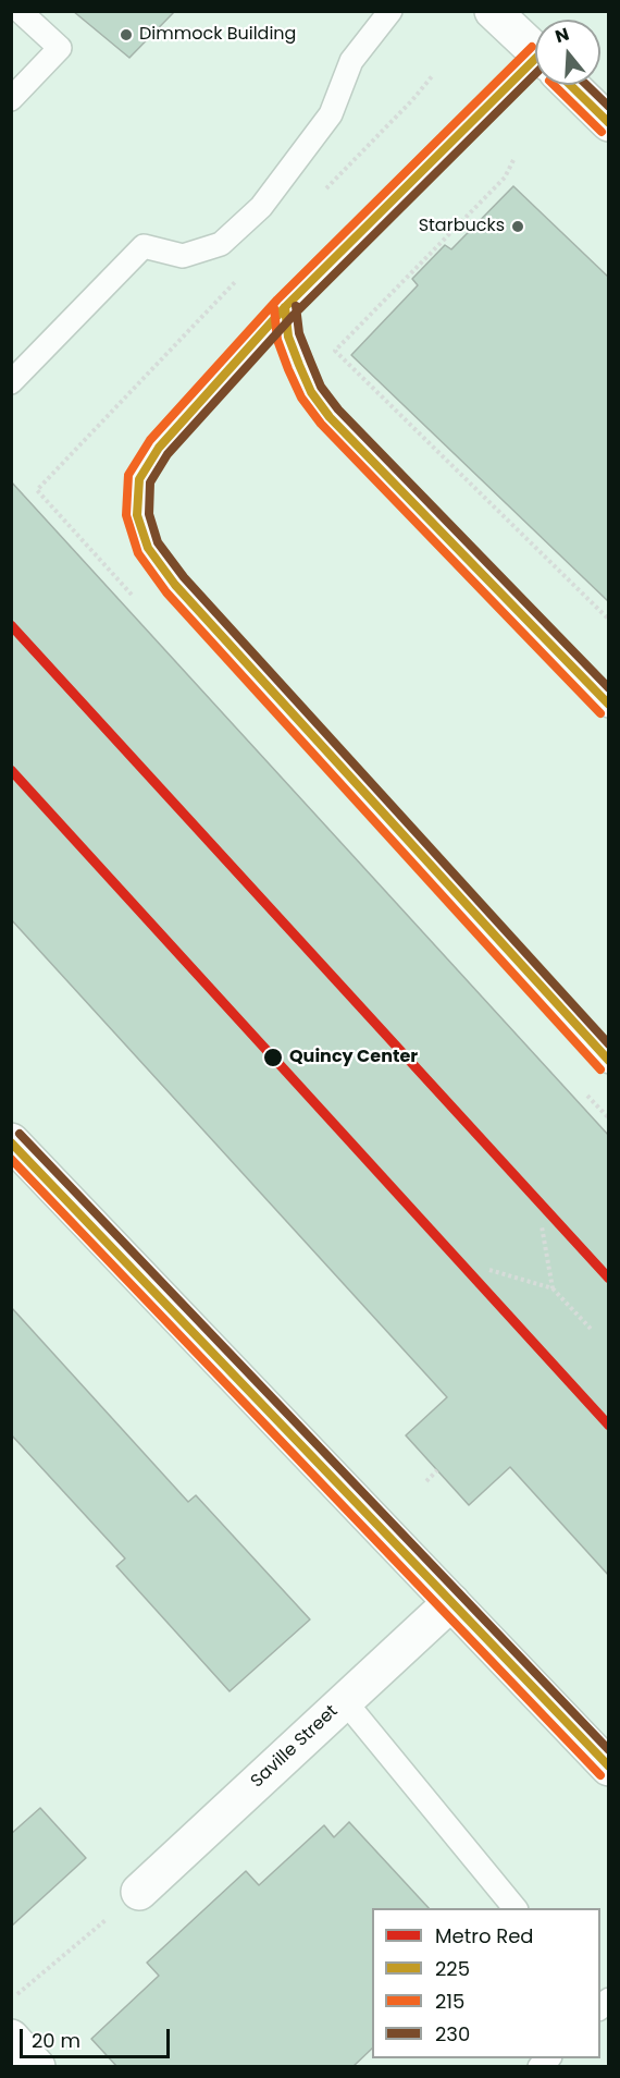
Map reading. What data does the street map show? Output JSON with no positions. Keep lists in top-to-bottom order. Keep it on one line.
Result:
{"streets":{"main road":["Saville Street"]},"places":["Dimmock Building","Starbucks","Quincy Center"],"lines":["transit line 215","transit line 225","transit line 230","metro line Red"],"legend":["Metro Red","225","215","230"],"scale_bar":"20 m","north":"top"}
